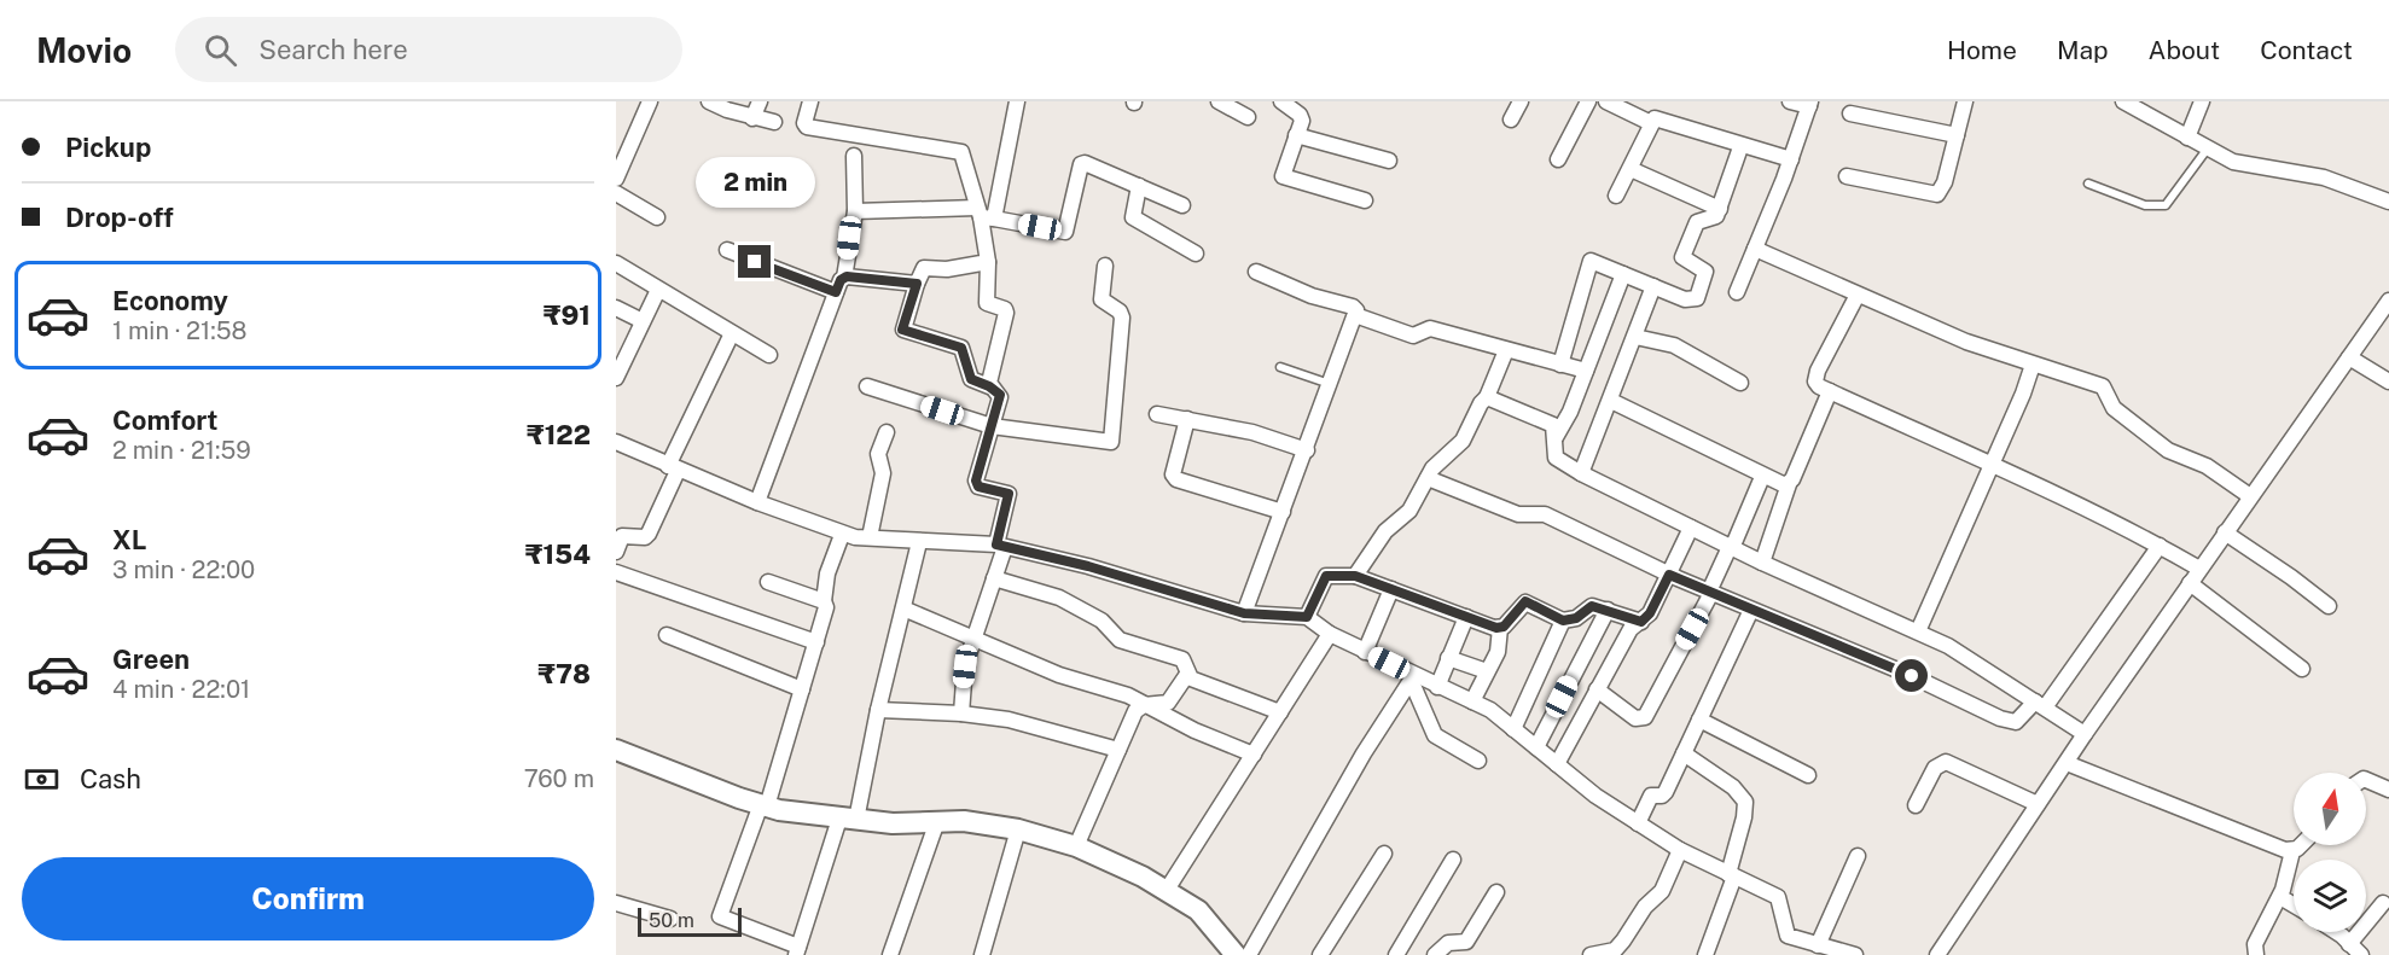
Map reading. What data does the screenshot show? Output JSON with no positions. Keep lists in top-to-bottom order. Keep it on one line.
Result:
{"scale_bar":"50 m","north":"top","page":{"header":"Movio","search":"Search here","nav":["Home","Map","About","Contact"],"banner":["Pickup","Drop-off"],"bubble":"2 min","list":[{"name":"Economy","note":"1 min · 21:58","value":"₹91"},{"name":"Comfort","note":"2 min · 21:59","value":"₹122"},{"name":"XL","note":"3 min · 22:00","value":"₹154"},{"name":"Green","note":"4 min · 22:01","value":"₹78"}],"pay":["Cash","760 m"],"buttons":"Confirm","scale":"50 m"}}
